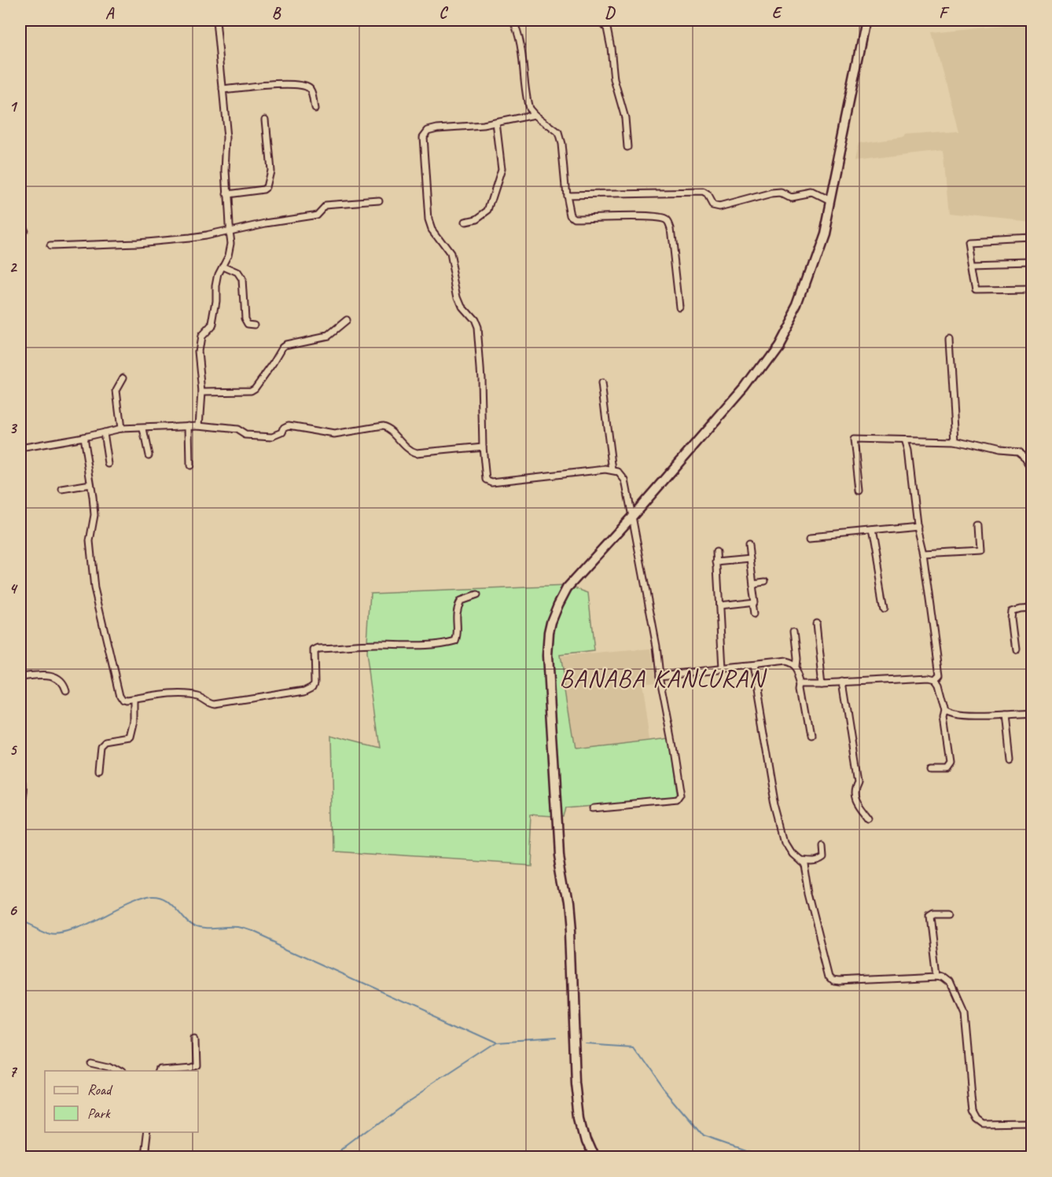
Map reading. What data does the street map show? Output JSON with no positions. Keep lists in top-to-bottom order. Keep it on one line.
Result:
{"districts":["BANABA KANLURAN"],"legend":["Road","Park"],"grid":{"columns":["A","B","C","D","E","F"],"rows":["1","2","3","4","5","6","7"]}}
